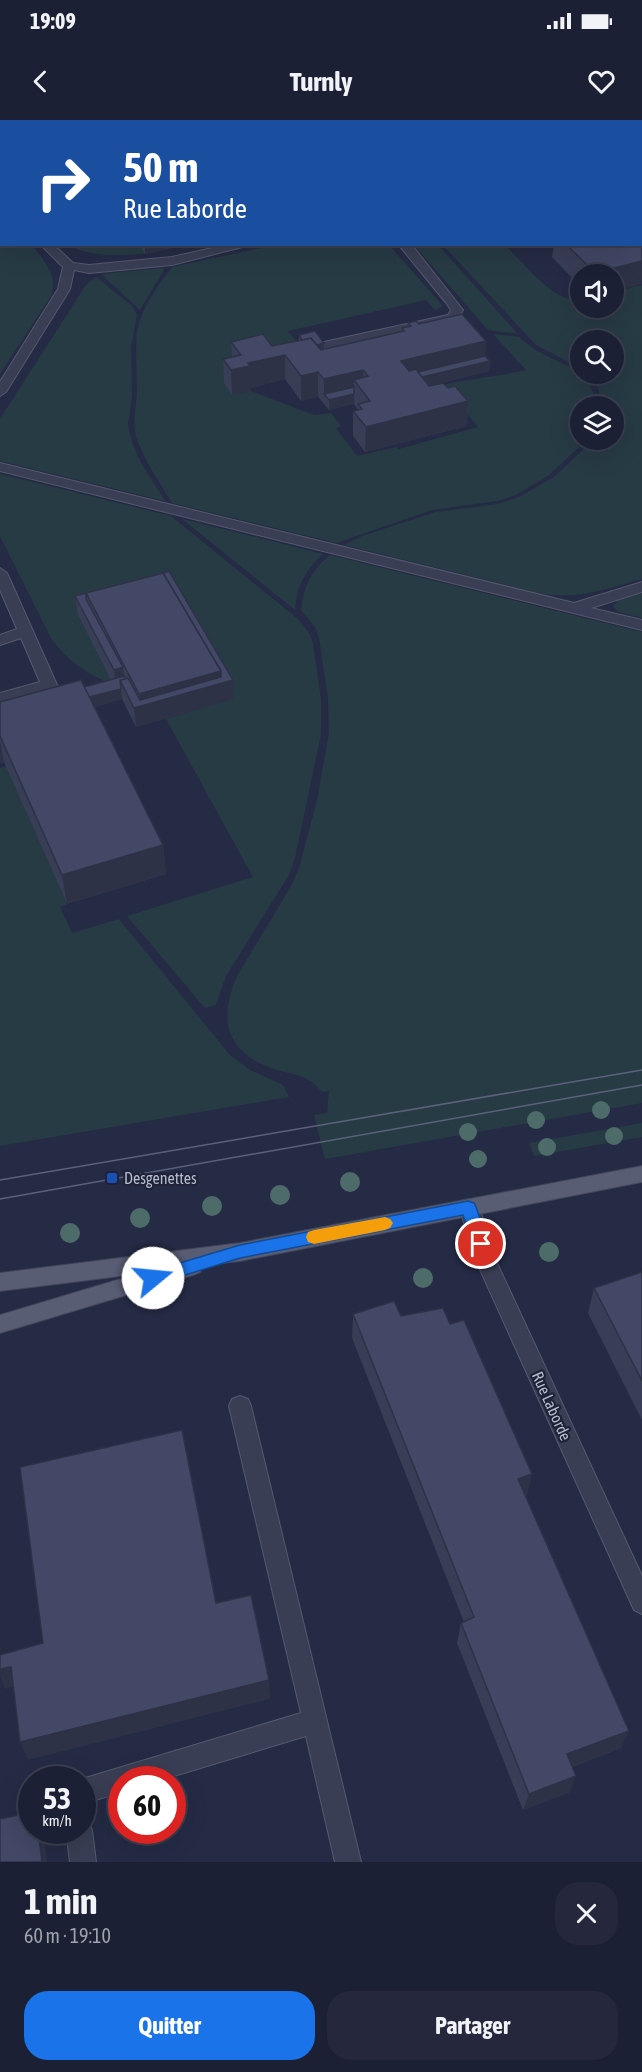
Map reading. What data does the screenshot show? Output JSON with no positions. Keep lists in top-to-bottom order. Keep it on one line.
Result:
{"streets":{"street":["Rue Laborde"]},"places":{"transit":["Desgenettes"]},"page":{"status":"19:09","header":"Turnly","turn":["50 m","Rue Laborde"],"speed":"53 km/h","limit":"60","heading":["1 min","60 m · 19:10"],"buttons":["Quitter","Partager"]}}
